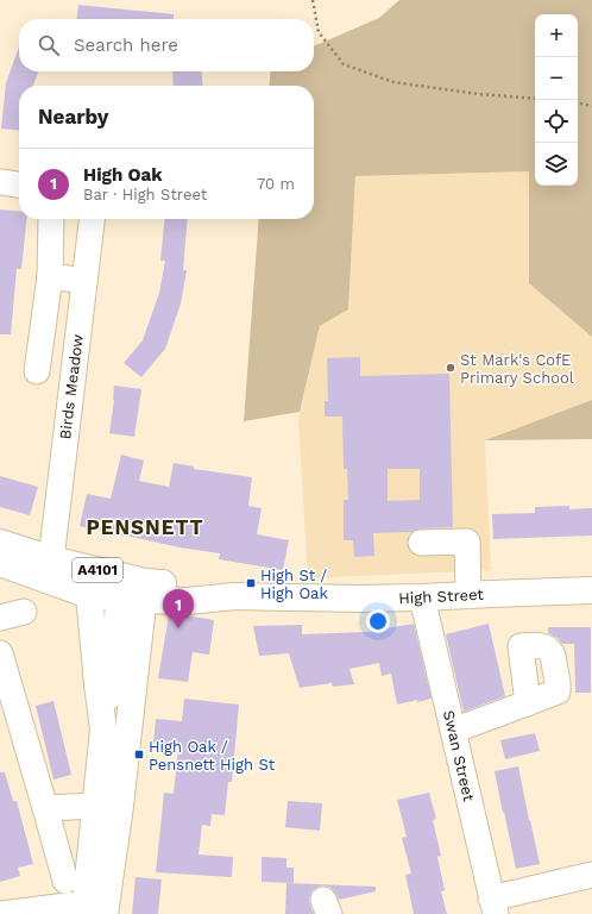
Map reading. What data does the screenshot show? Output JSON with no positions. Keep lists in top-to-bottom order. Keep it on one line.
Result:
{"streets":{"main road":["A4101","High Street"],"street":["Birds Meadow","Swan Street"]},"crossings":[["Birds Meadow","High Street"],["High Street","Swan Street"]],"districts":["PENSNETT"],"places":{"other":["St Mark's CofE Primary School"],"transit":["High St / High Oak","High Oak / Pensnett High St"]},"page":{"map_buttons":["+","−"],"search":"Search here","heading":"Nearby","list":[{"mark":"1","name":"High Oak","note":"Bar · High Street","value":"70 m"}],"pins":"1"}}
